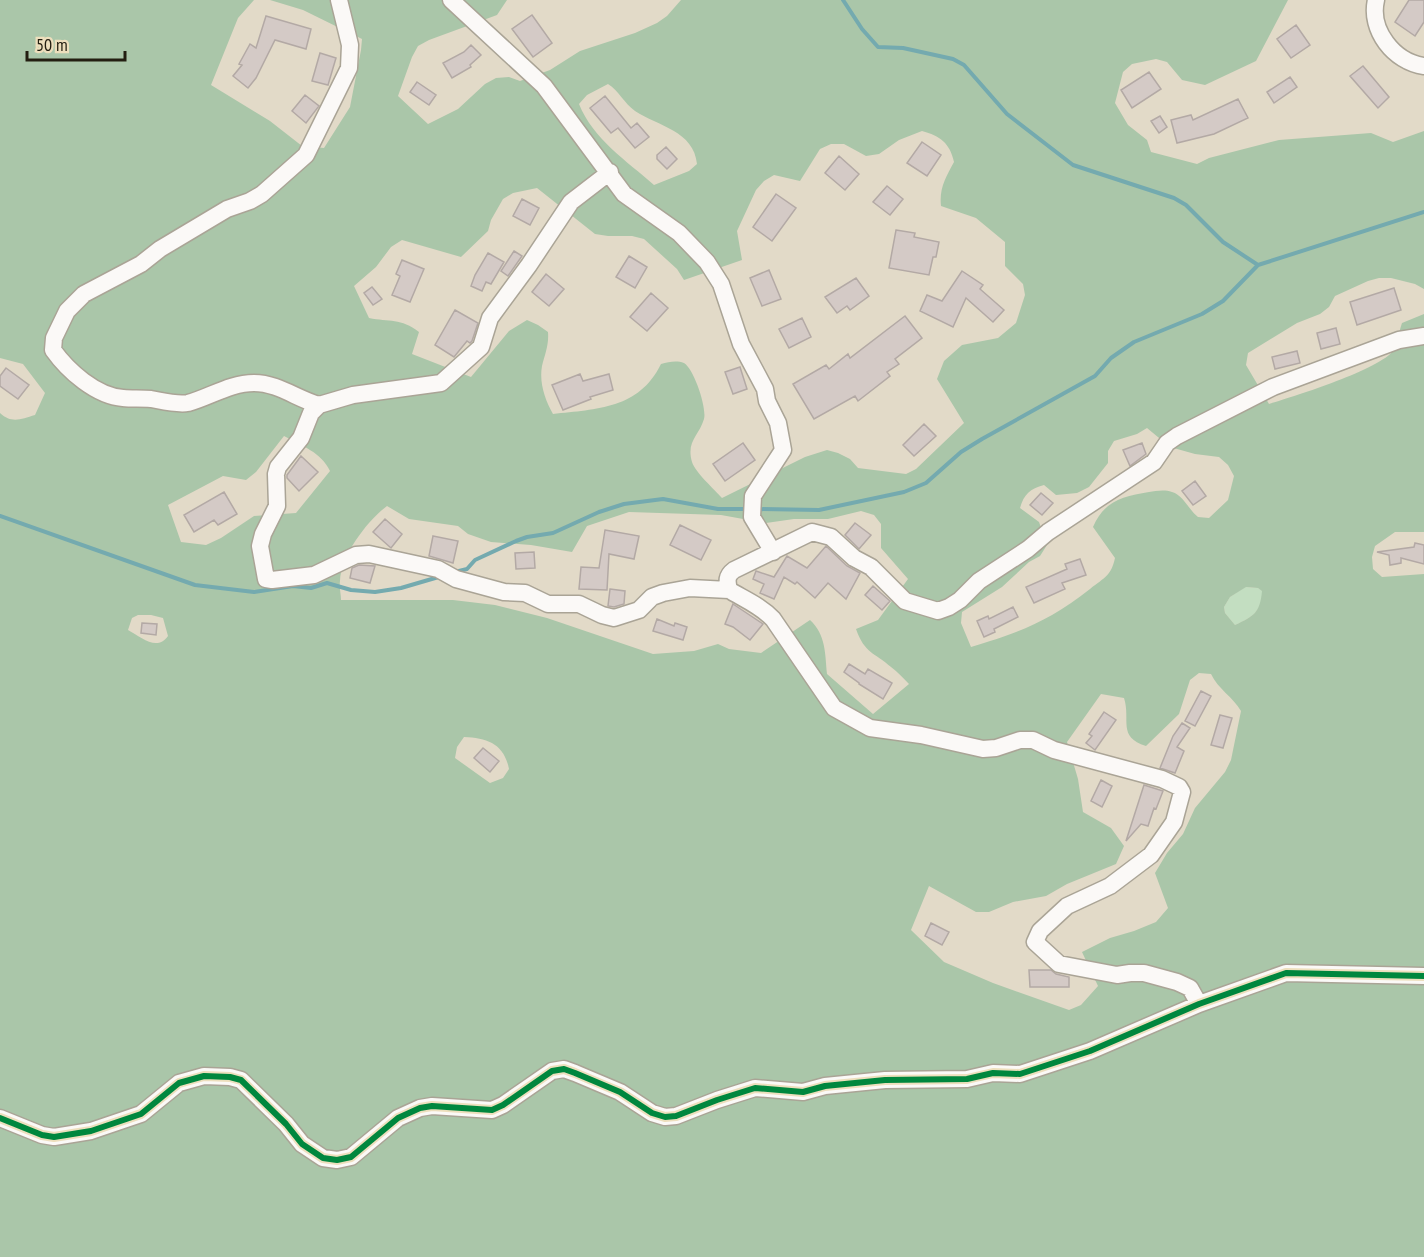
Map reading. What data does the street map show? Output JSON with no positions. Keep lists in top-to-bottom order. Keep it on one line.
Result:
{"scale_bar":"50 m"}
